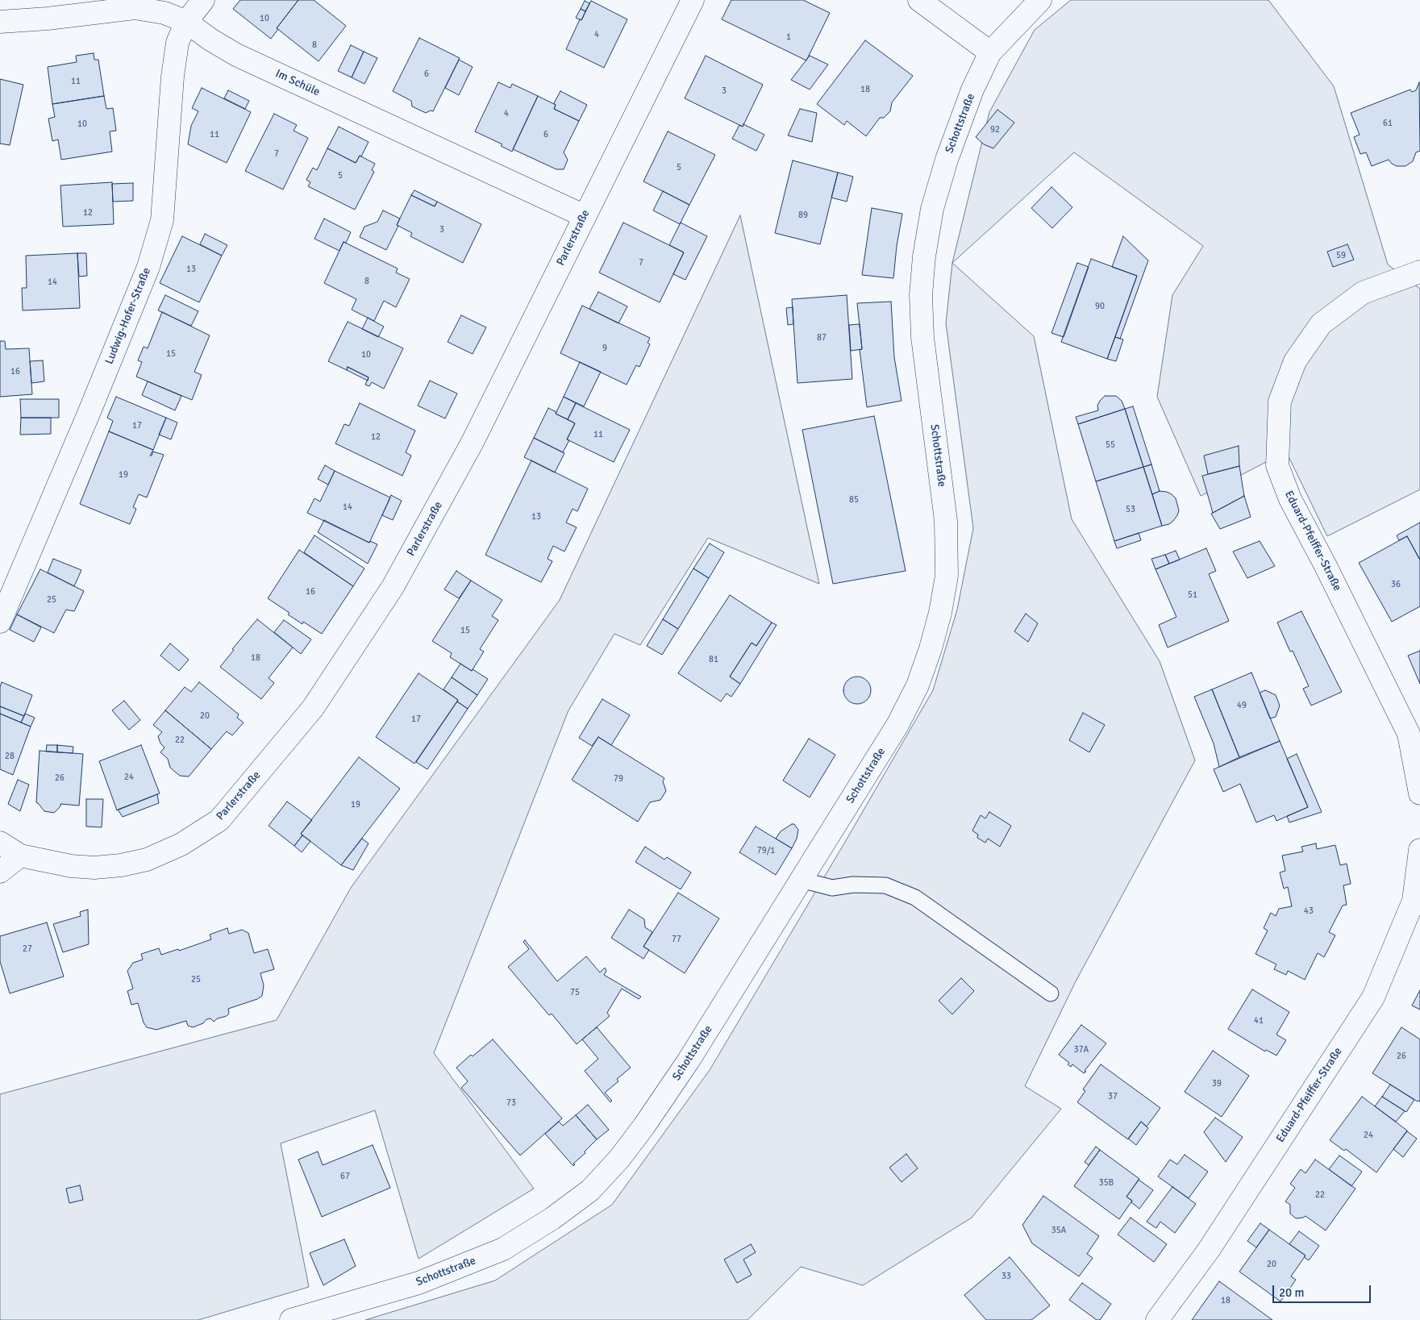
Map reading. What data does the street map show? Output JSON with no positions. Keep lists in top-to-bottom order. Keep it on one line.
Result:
{"streets":{"street":["Im Schüle","Schottstraße","Parlerstraße","Ludwig-Hofer-Straße","Eduard-Pfeiffer-Straße"]},"crossings":[["Im Schüle","Parlerstraße"],["Im Schüle","Ludwig-Hofer-Straße"]],"house_numbers":["10","4","1","8","6","11","18","3","4","61","10","92","11","6","7","5","5","12","89","3","59","7","13","8","14","90","87","9","15","10","16","17","11","12","55","19","85","14","53","13","36","16","51","25","15","18","81","49","20","17","22","28","24","26","79","19","79/1","43","77","27","25","75","41","37A","26","39","37","73","24","67","35B","22","35A","20","33","18"],"scale_bar":"20 m"}
